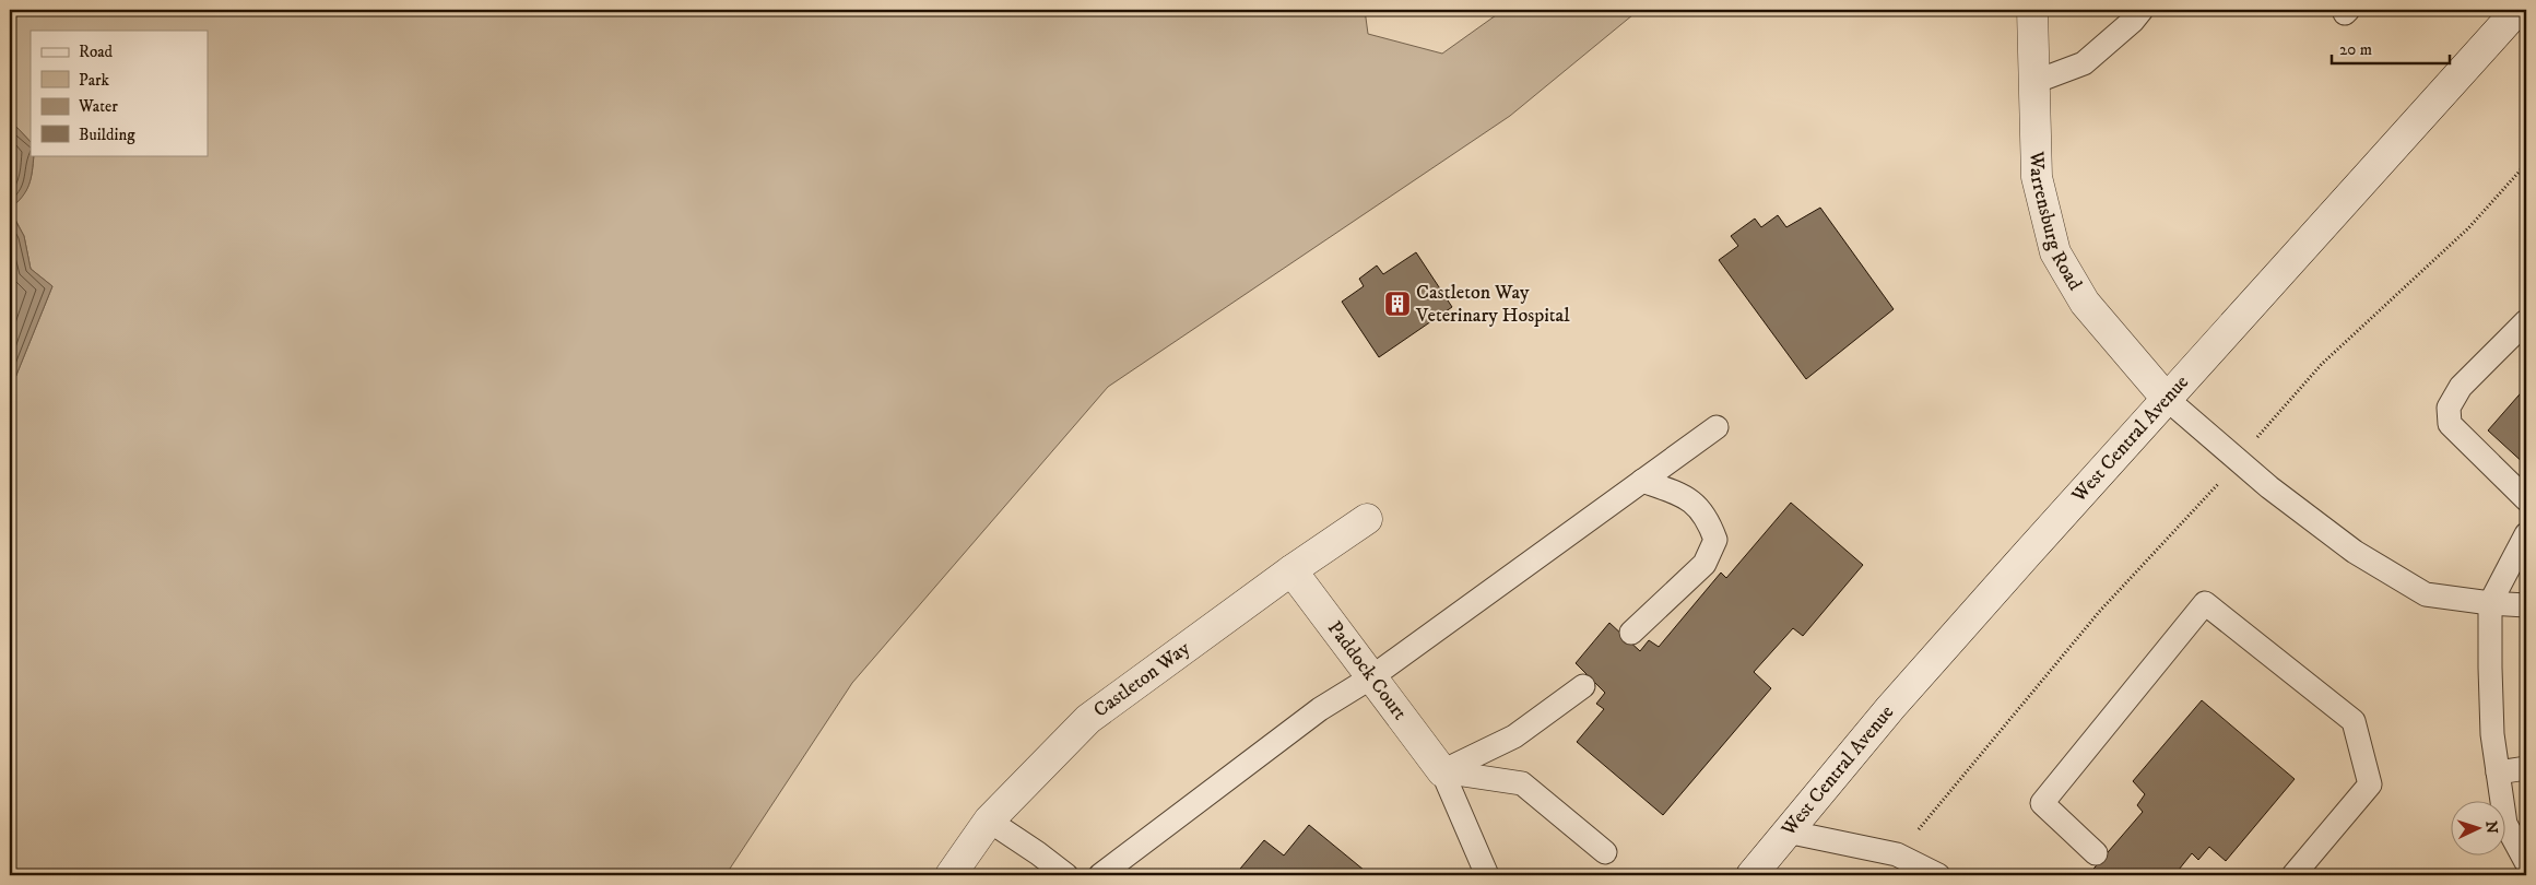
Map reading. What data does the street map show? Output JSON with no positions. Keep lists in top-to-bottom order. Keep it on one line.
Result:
{"streets":{"street":["Warrensburg Road","West Central Avenue","Paddock Court","Castleton Way"]},"crossings":[["Warrensburg Road","West Central Avenue"],["Paddock Court","Castleton Way"]],"places":{"building":["Castleton Way Veterinary Hospital"]},"legend":["Road","Park","Water","Building"],"scale_bar":"20 m","north":"right"}
